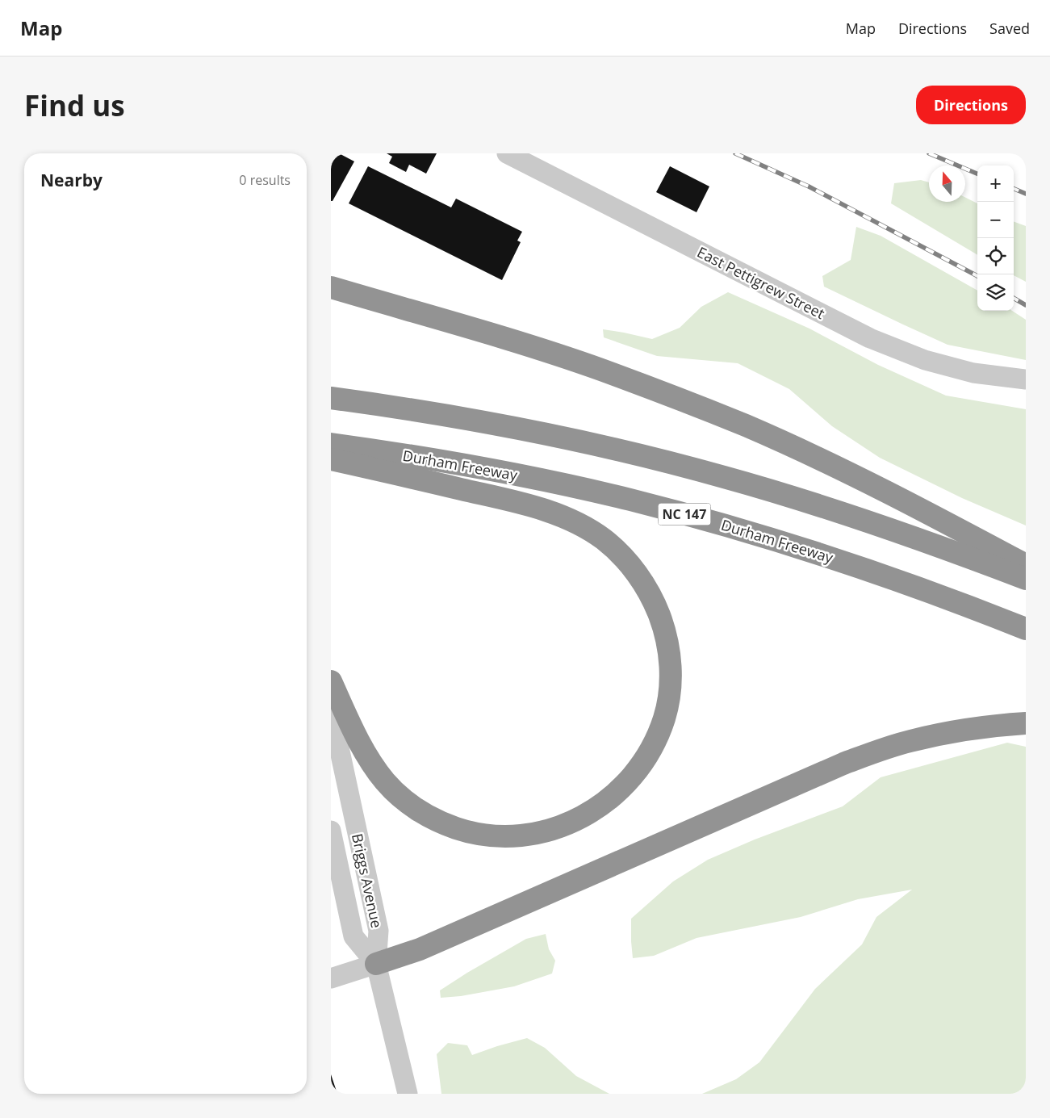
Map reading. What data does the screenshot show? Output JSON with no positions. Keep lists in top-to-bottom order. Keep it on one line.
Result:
{"streets":{"highway":["Durham Freeway","NC 147"],"street":["East Pettigrew Street","Briggs Avenue"]},"north":"top","page":{"header":"Map","nav":["Map","Directions","Saved"],"buttons":"Directions","title":"Find us","heading":["Nearby","0 results"],"map_buttons":["+","−"]}}
